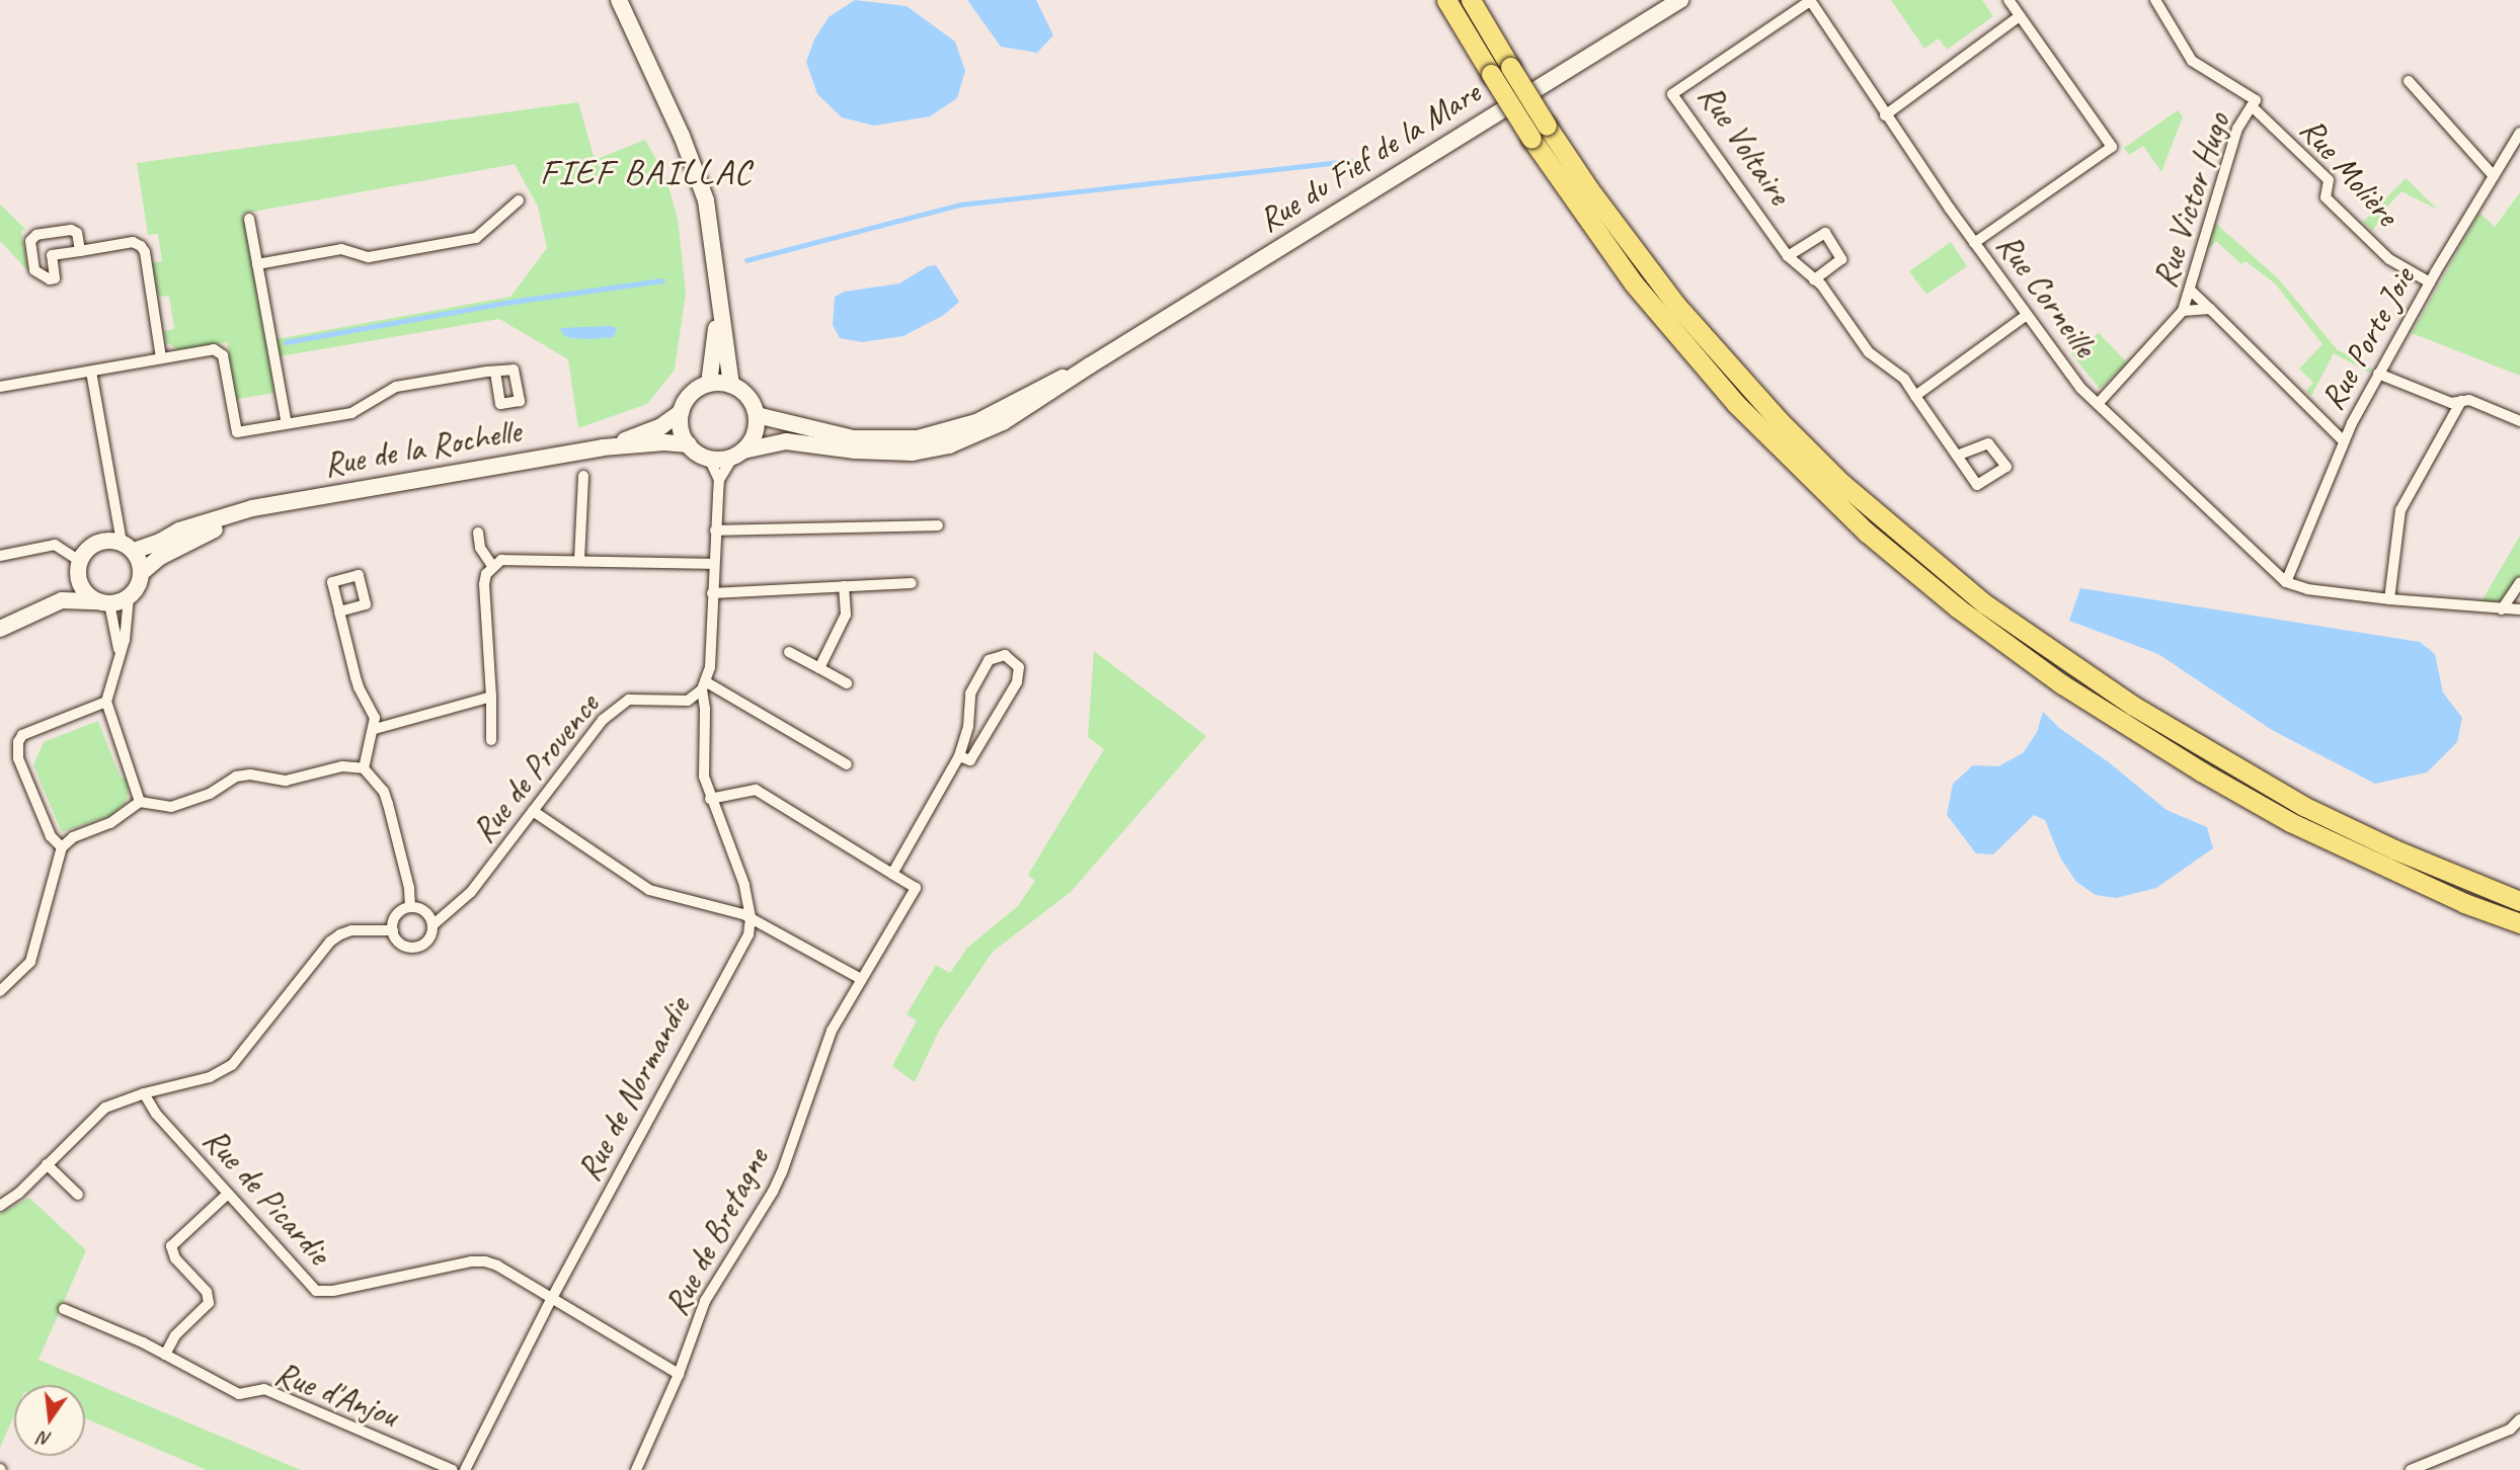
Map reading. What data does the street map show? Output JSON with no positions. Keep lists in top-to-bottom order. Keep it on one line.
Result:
{"streets":{"main road":["Rue du Fief de la Mare","Rue de la Rochelle"],"street":["Rue Voltaire","Rue Molière","Rue Victor Hugo","Rue Corneille","Rue Porte Joie","Rue de Provence","Rue de Normandie","Rue de Picardie","Rue de Bretagne","Rue d'Anjou"]},"crossings":[["Rue Voltaire","Rue Corneille"],["Rue du Fief de la Mare","Rue de la Rochelle"],["Rue Molière","Rue Victor Hugo"],["Rue Molière","Rue Porte Joie"],["Rue Corneille","Rue Porte Joie"],["Rue de Normandie","Rue de Picardie"],["Rue de Picardie","Rue de Bretagne"]],"districts":["FIEF BAILLAC"],"north":"bottom"}
